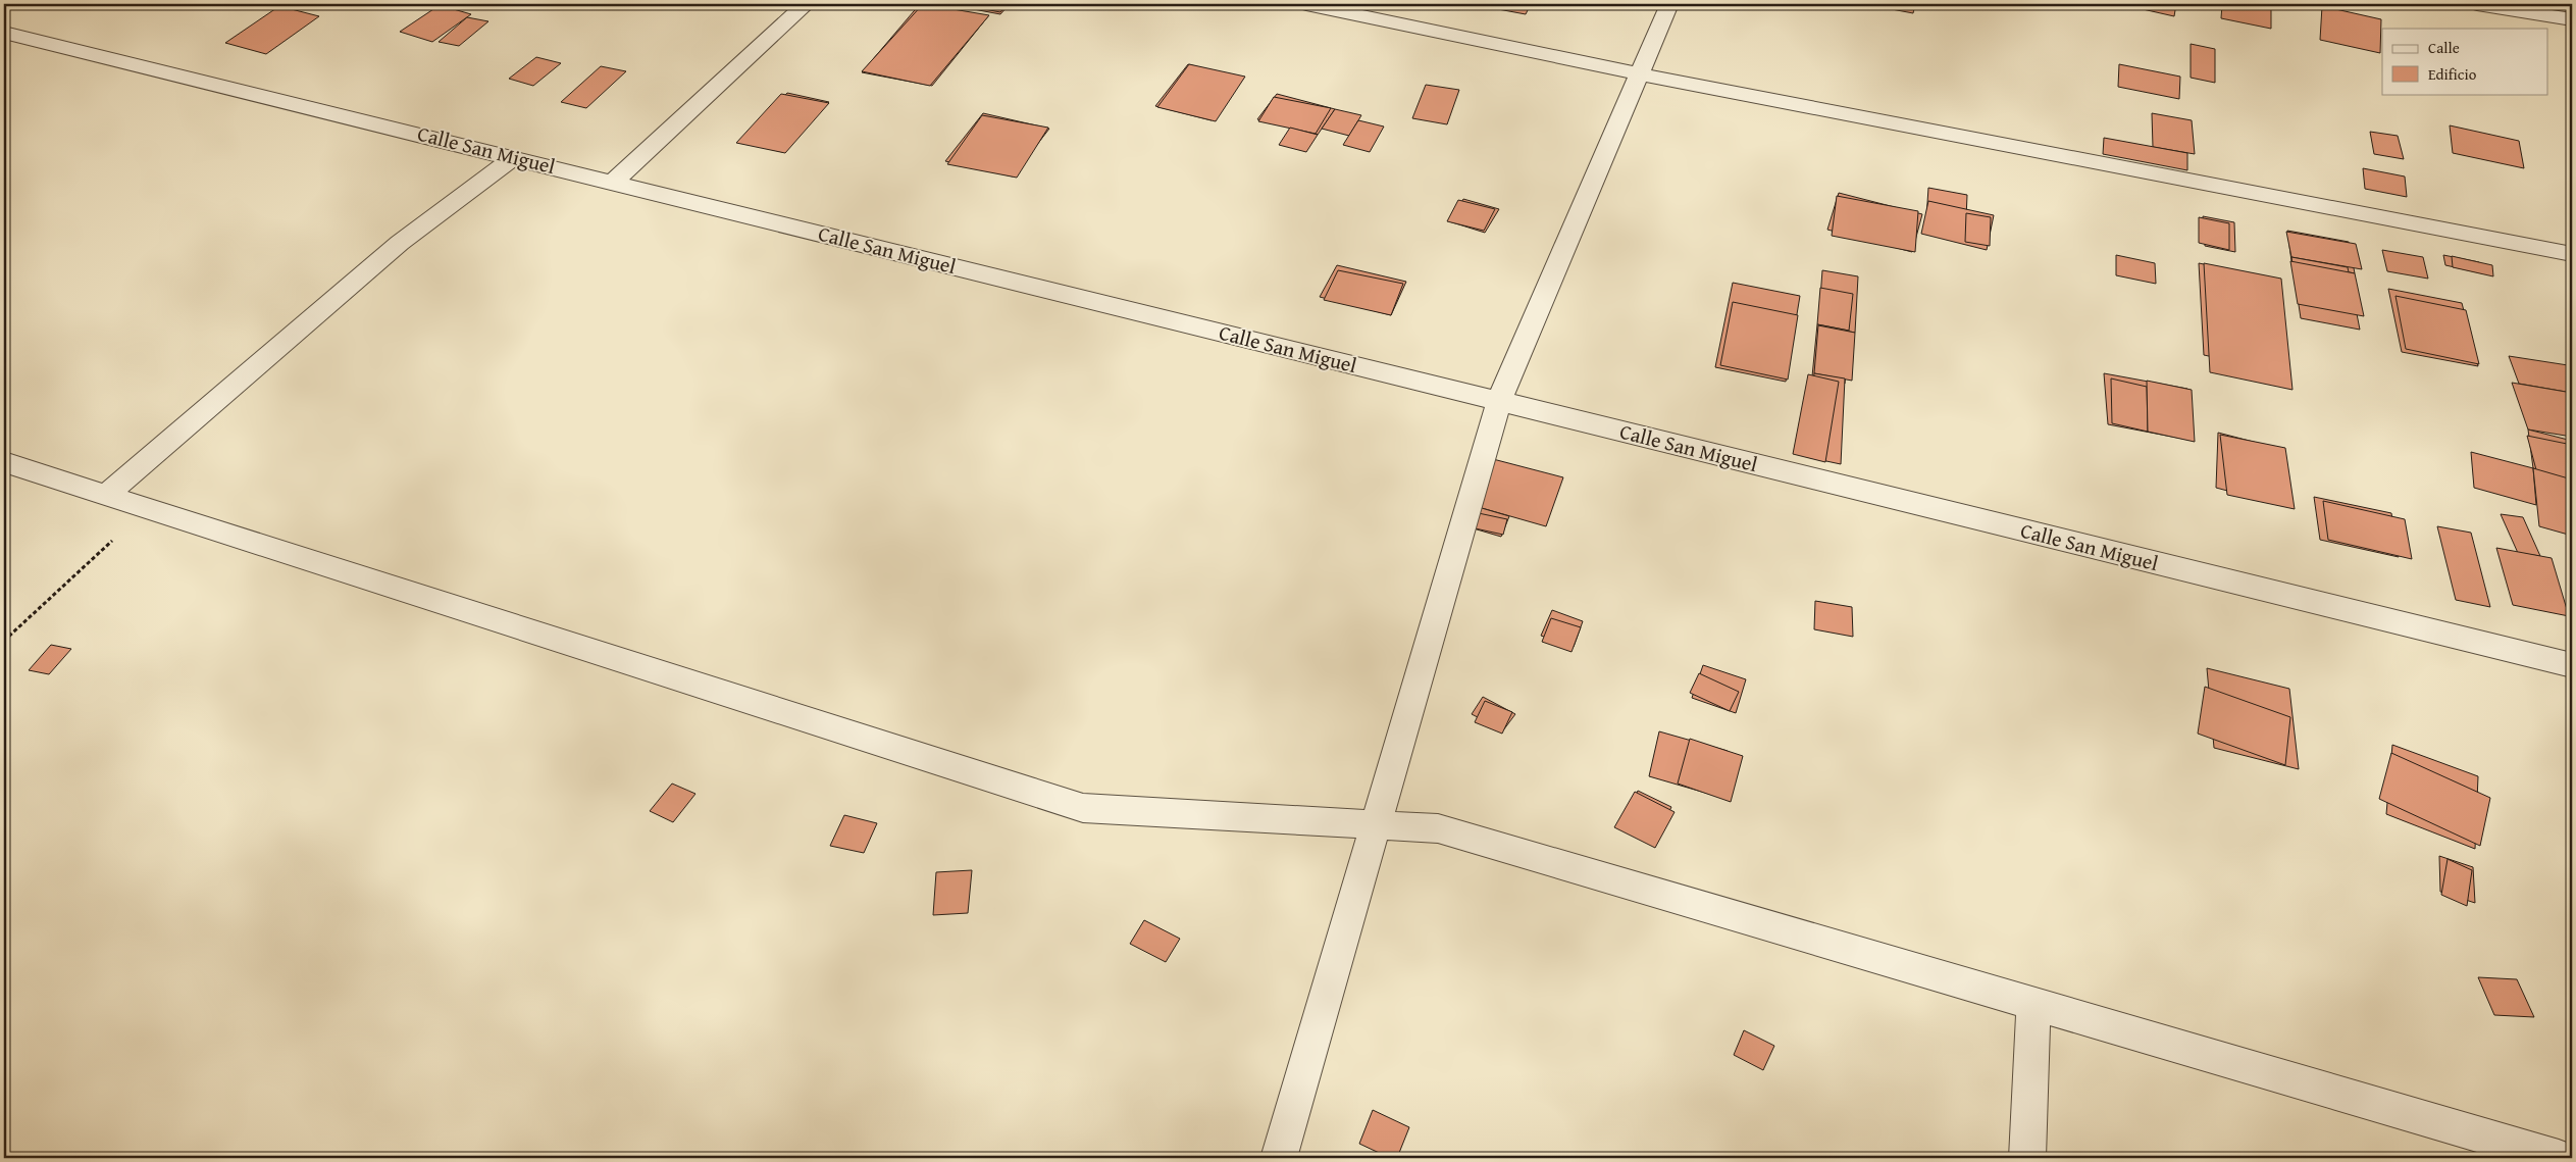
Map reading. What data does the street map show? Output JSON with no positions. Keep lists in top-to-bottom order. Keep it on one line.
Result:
{"streets":{"street":["Calle San Miguel"]},"legend":["Calle","Edificio"]}
